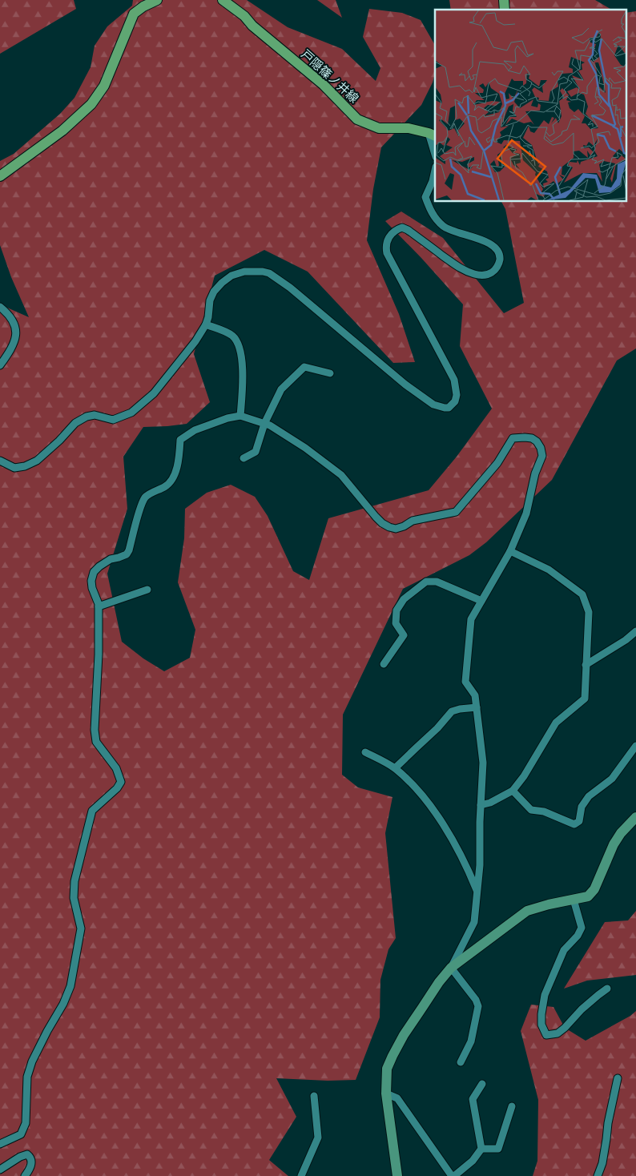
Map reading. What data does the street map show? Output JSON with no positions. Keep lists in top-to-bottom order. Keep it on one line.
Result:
{"streets":{"main road":["戸隠篠ノ井線"]}}
